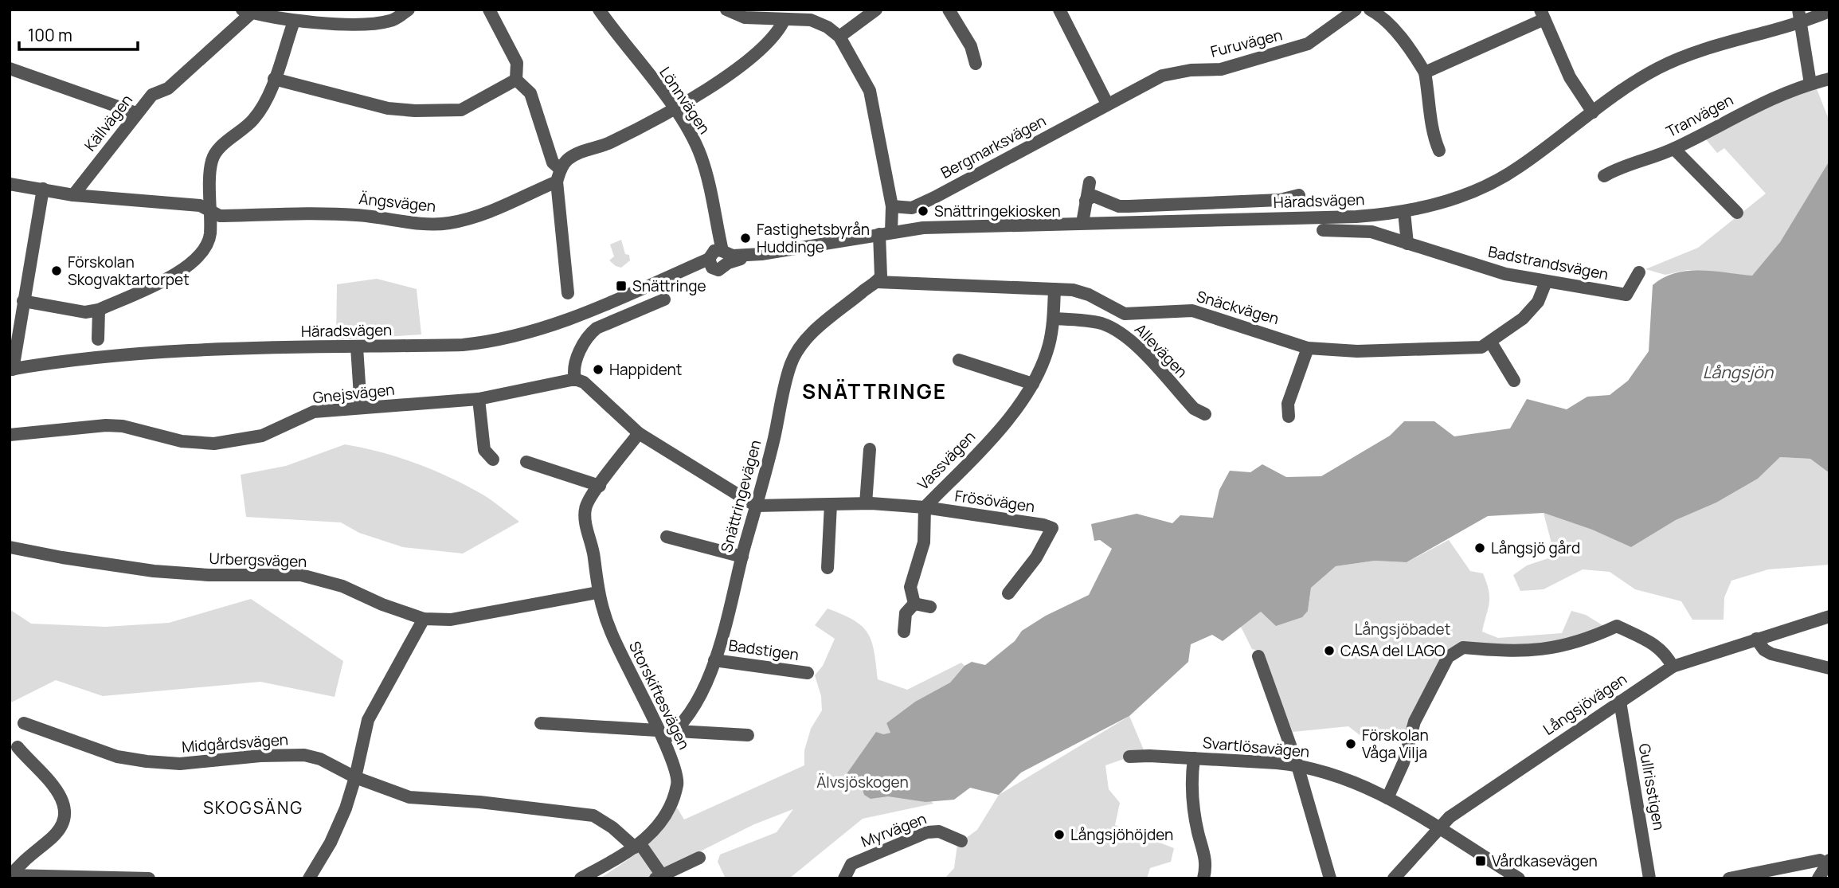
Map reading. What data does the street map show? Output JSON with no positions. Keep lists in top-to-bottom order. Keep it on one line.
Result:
{"streets":{"street":["Furuvägen","Lönnvägen","Tranvägen","Källvägen","Bergmarksvägen","Häradsvägen","Ängsvägen","Badstrandsvägen","Snäckvägen","Allevägen","Gnejsvägen","Vassvägen","Snättringevägen","Frösövägen","Urbergsvägen","Badstigen","Storskiftesvägen","Långsjövägen","Midgårdsvägen","Svartlösavägen","Gullrisstigen","Myrvägen"]},"crossings":[["Furuvägen","Bergmarksvägen"],["Lönnvägen","Häradsvägen"],["Lönnvägen","Ängsvägen"],["Källvägen","Ängsvägen"],["Badstrandsvägen","Snäckvägen"],["Snäckvägen","Vassvägen"],["Snäckvägen","Snättringevägen"],["Allevägen","Vassvägen"],["Vassvägen","Frösövägen"],["Snättringevägen","Frösövägen"],["Snättringevägen","Badstigen"],["Snättringevägen","Storskiftesvägen"],["Urbergsvägen","Storskiftesvägen"],["Storskiftesvägen","Midgårdsvägen"],["Långsjövägen","Svartlösavägen"],["Långsjövägen","Gullrisstigen"]],"districts":["SNÄTTRINGE","SKOGSÄNG"],"water":["Långsjön"],"parks":["Långsjöbadet","Älvsjöskogen"],"places":{"other":["Snättringekiosken","Fastighetsbyrån Huddinge","Förskolan Skogvaktartorpet","Happident","Långsjö gård","CASA del LAGO","Förskolan Våga Vilja","Långsjöhöjden"],"transit":["Snättringe","Vårdkasevägen"]},"scale_bar":"100 m"}
